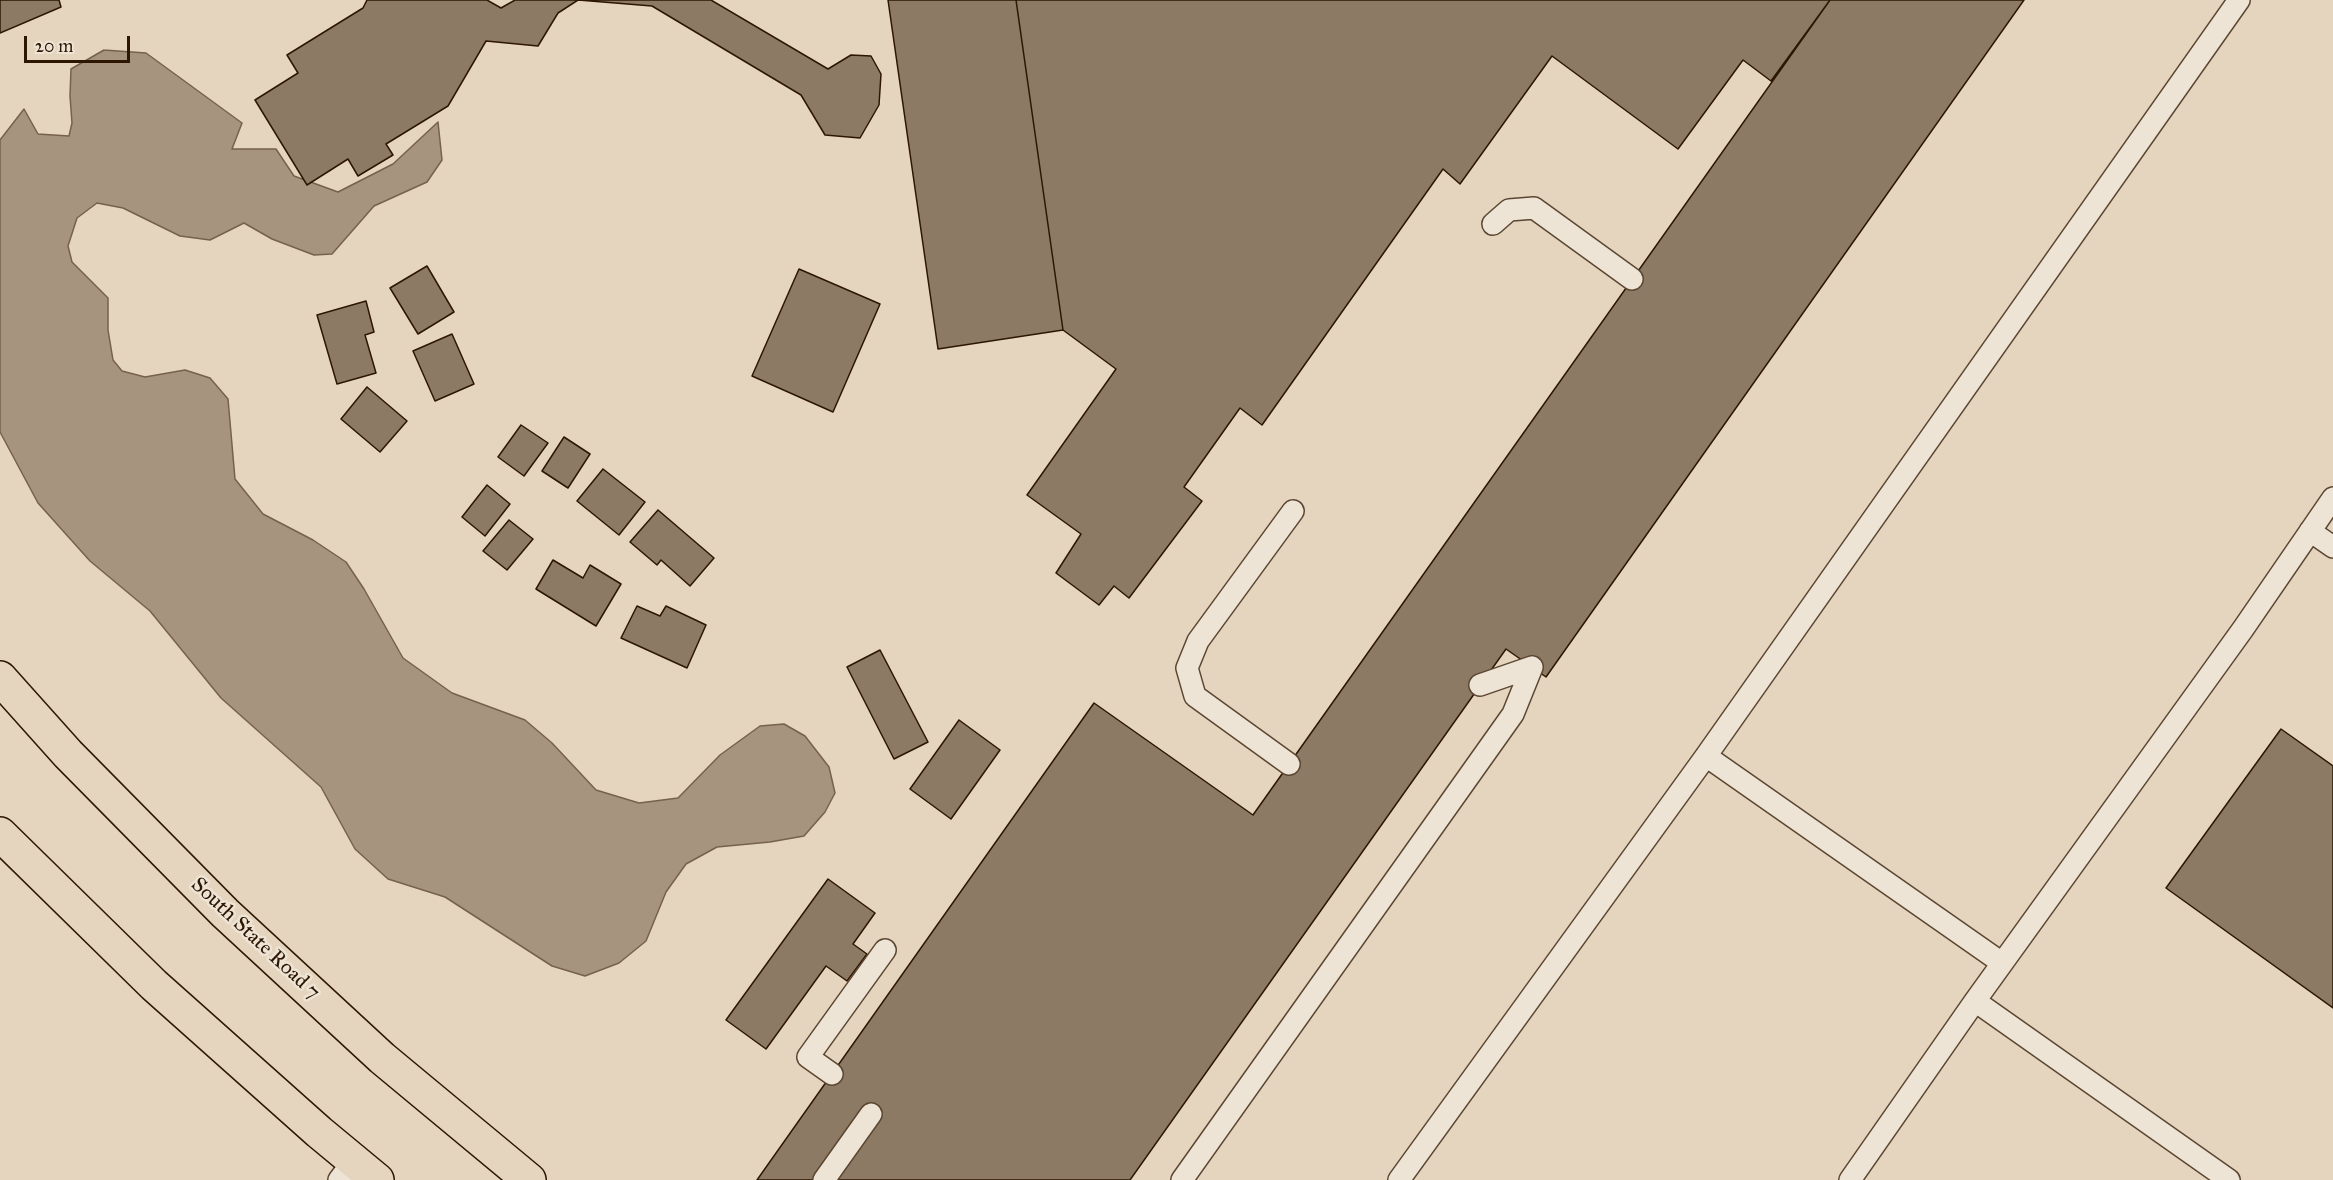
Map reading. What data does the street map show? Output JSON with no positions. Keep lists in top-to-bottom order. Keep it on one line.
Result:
{"streets":{"main road":["South State Road 7"]},"scale_bar":"20 m"}
